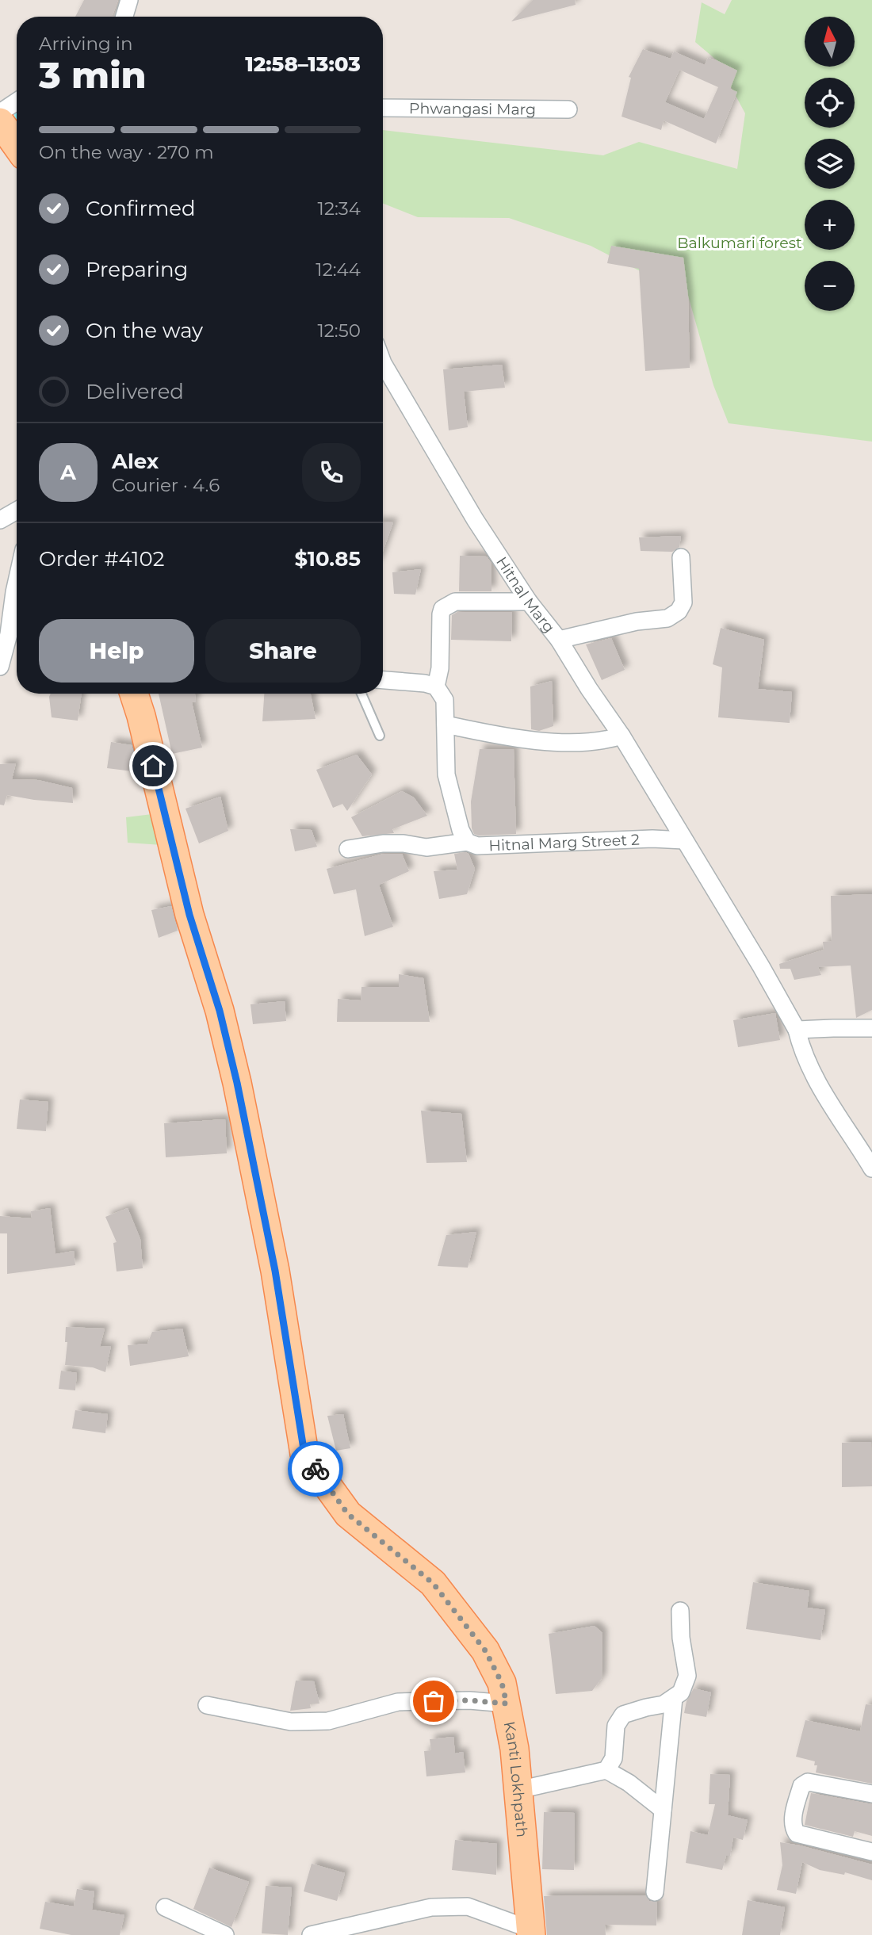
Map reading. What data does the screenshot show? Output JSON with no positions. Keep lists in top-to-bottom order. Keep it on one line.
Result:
{"streets":{"main road":["Kanti Lokhpath"],"street":["Phwangasi Marg","Hitnal Marg","Hitnal Marg Street 2"]},"crossings":[["Hitnal Marg","Hitnal Marg Street 2"]],"parks":["Balkumari forest"],"north":"top","page":{"map_buttons":["+","−"],"heading":["3 min","Arriving in","12:58–13:03"],"panel":["Alex","Courier · 4.6","Order #4102","$10.85"],"bar":"On the way · 270 m","list":[["Confirmed","12:34"],["Preparing","12:44"],["On the way","12:50"],"Delivered"],"round":"A","buttons":["Help","Share"]}}
